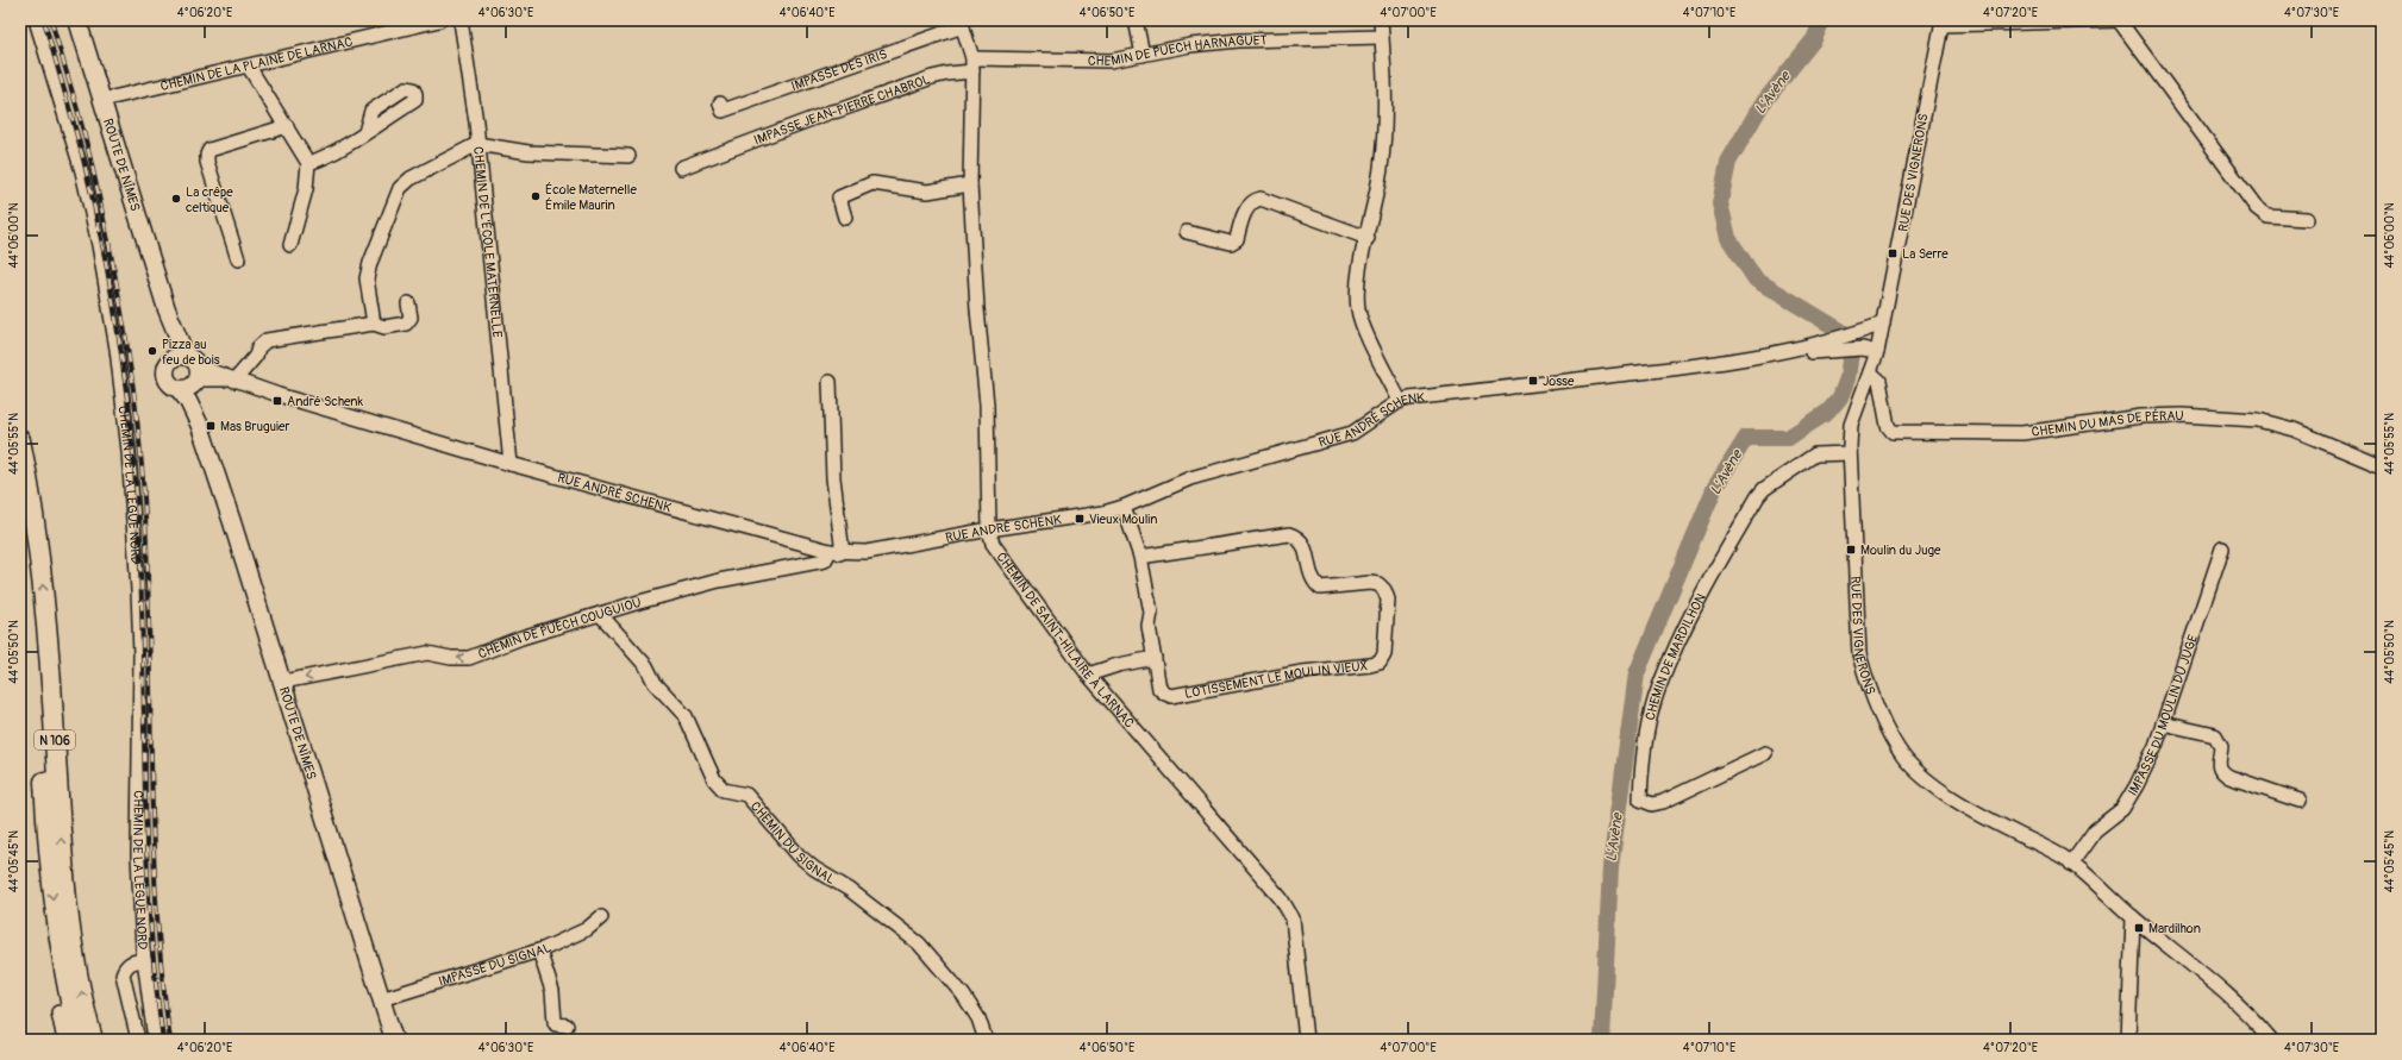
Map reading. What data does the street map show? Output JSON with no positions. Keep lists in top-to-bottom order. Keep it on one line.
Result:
{"streets":{"highway":["N 106"],"main road":["ROUTE DE NÎMES"],"street":["CHEMIN DE PUECH HARNAGUET","CHEMIN DE LA PLAINE DE LARNAC","IMPASSE DES IRIS","IMPASSE JEAN-PIERRE CHABROL","RUE DES VIGNERONS","CHEMIN DE L'ÉCOLE MATERNELLE","RUE ANDRÉ SCHENK","CHEMIN DU MAS DE PÉRAU","CHEMIN DE LA LÈGUE NORD","CHEMIN DE PUECH COUGUIOU","CHEMIN DE SAINT-HILAIRE À LARNAC","CHEMIN DE MARDILHON","LOTISSEMENT LE MOULIN VIEUX","IMPASSE DU MOULIN DU JUGE","CHEMIN DU SIGNAL","IMPASSE DU SIGNAL"]},"crossings":[["CHEMIN DE PUECH HARNAGUET","IMPASSE JEAN-PIERRE CHABROL"],["CHEMIN DE PUECH HARNAGUET","CHEMIN DE SAINT-HILAIRE À LARNAC"],["CHEMIN DE LA PLAINE DE LARNAC","ROUTE DE NÎMES"],["IMPASSE DES IRIS","CHEMIN DE SAINT-HILAIRE À LARNAC"],["IMPASSE JEAN-PIERRE CHABROL","CHEMIN DE SAINT-HILAIRE À LARNAC"],["ROUTE DE NÎMES","RUE ANDRÉ SCHENK"],["ROUTE DE NÎMES","CHEMIN DE PUECH COUGUIOU"],["ROUTE DE NÎMES","IMPASSE DU SIGNAL"],["RUE DES VIGNERONS","RUE ANDRÉ SCHENK"],["RUE DES VIGNERONS","CHEMIN DU MAS DE PÉRAU"],["RUE DES VIGNERONS","CHEMIN DE MARDILHON"],["RUE DES VIGNERONS","IMPASSE DU MOULIN DU JUGE"],["CHEMIN DE L'ÉCOLE MATERNELLE","RUE ANDRÉ SCHENK"],["RUE ANDRÉ SCHENK","CHEMIN DE PUECH COUGUIOU"],["RUE ANDRÉ SCHENK","CHEMIN DE SAINT-HILAIRE À LARNAC"],["RUE ANDRÉ SCHENK","LOTISSEMENT LE MOULIN VIEUX"],["CHEMIN DE PUECH COUGUIOU","CHEMIN DU SIGNAL"]],"one_way":["CHEMIN DE PUECH COUGUIOU"],"water":["L'Avène"],"places":{"other":["École Maternelle Émile Maurin","La crêpe celtique","Pizza au feu de bois"],"transit":["La Serre","Josse","André Schenk","Mas Bruguier","Vieux Moulin","Moulin du Juge","Mardilhon"]},"coordinates":["4°06'20\"E","4°06'30\"E","4°06'40\"E","4°06'50\"E","4°07'00\"E","4°07'10\"E","4°07'20\"E","4°07'30\"E","44°06'00\"N","44°05'55\"N","44°05'50\"N","44°05'45\"N"]}
